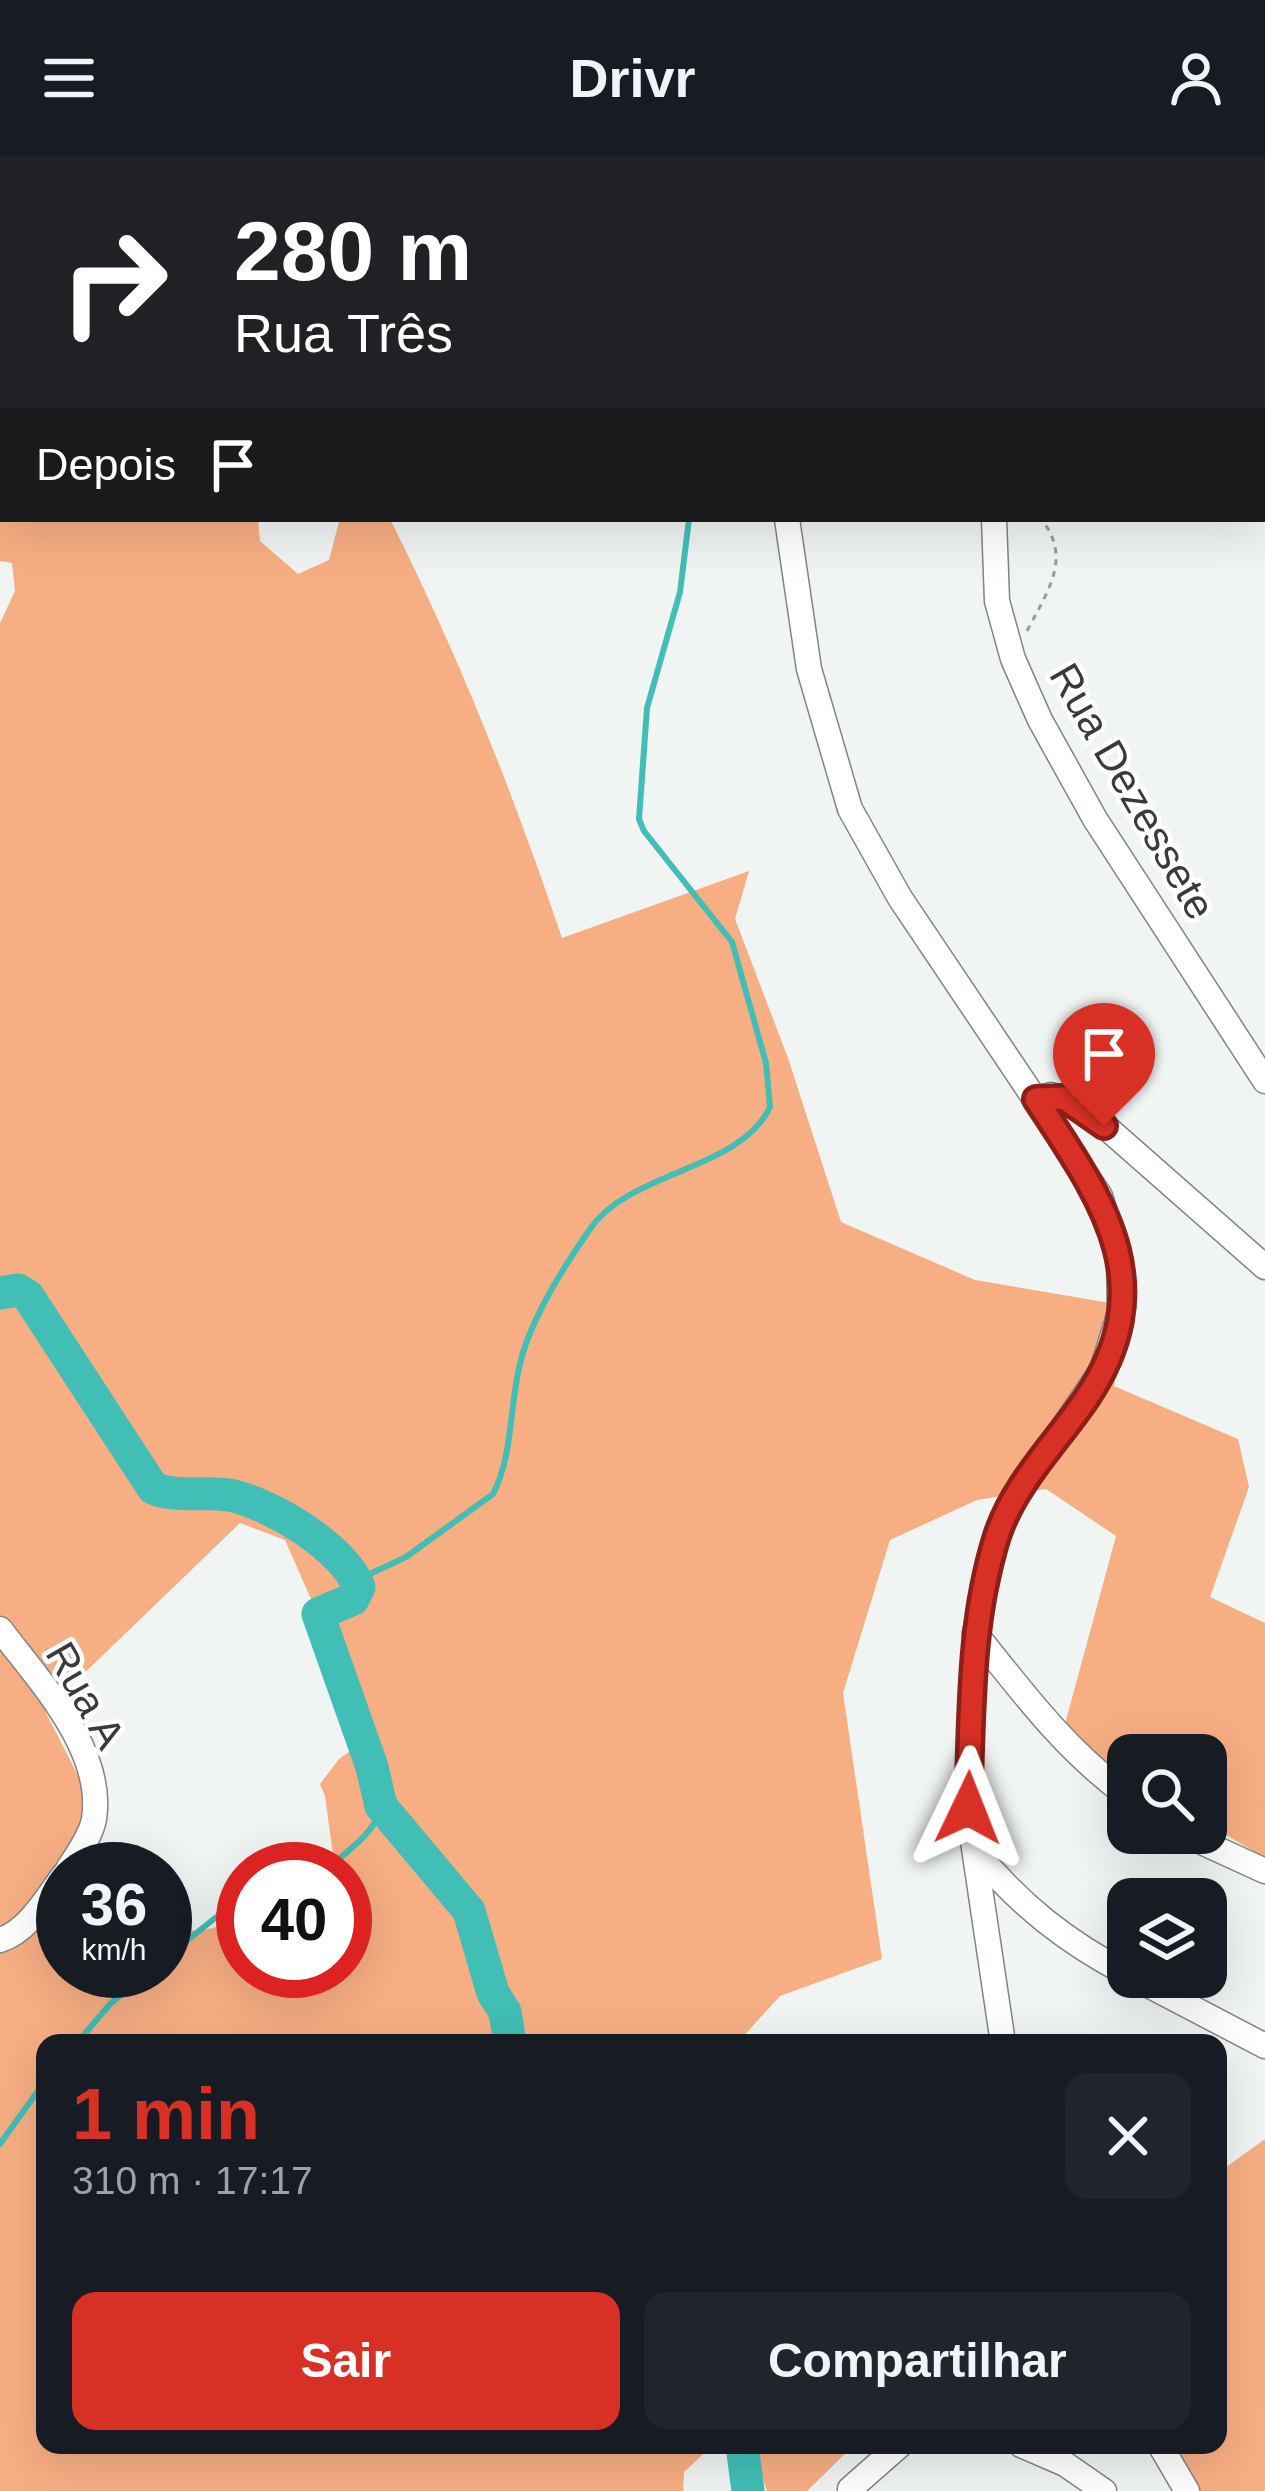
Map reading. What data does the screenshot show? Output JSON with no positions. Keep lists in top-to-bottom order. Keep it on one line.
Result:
{"streets":{"street":["Rua Dezessete","Rua A"]},"page":{"header":"Drivr","turn":["280 m","Rua Três"],"then":"Depois","speed":"36 km/h","limit":"40","heading":["1 min","310 m · 17:17"],"buttons":["Sair","Compartilhar"]}}
